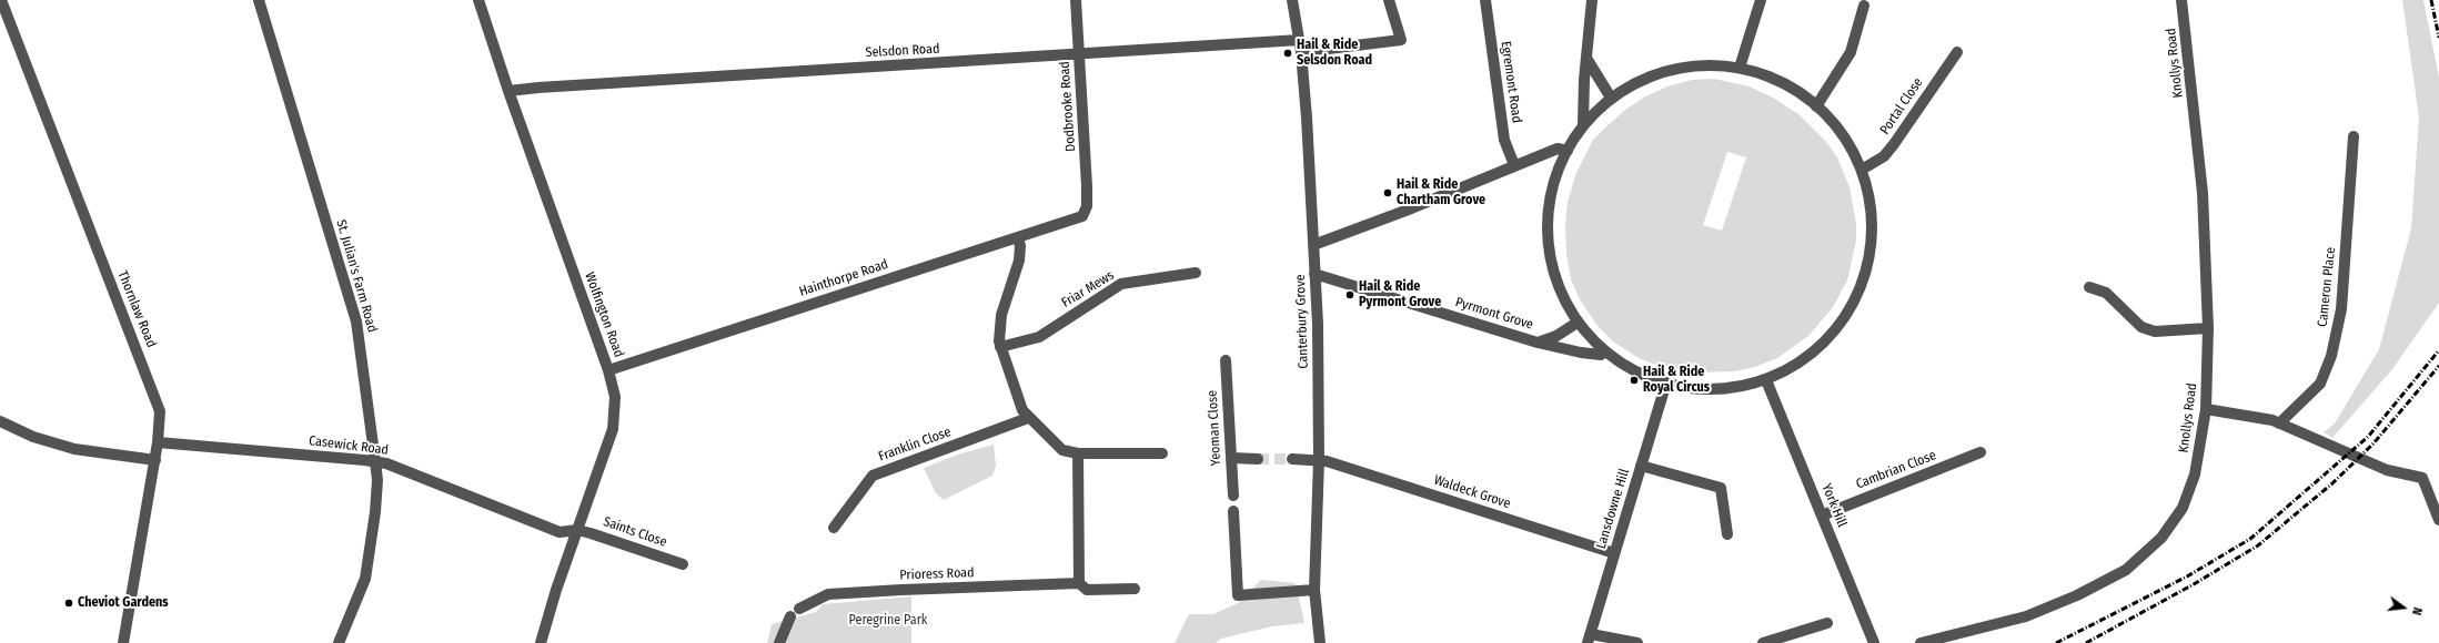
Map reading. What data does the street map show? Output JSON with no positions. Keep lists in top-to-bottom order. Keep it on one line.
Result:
{"streets":{"street":["Selsdon Road","Knollys Road","Egremont Road","Dodbrooke Road","Portal Close","St. Julian's Farm Road","Hainthorpe Road","Cameron Place","Friar Mews","Thornlaw Road","Pyrmont Grove","Wolfington Road","Canterbury Grove","Yeoman Close","Franklin Close","Casewick Road","Cambrian Close","Waldeck Grove","York Hill","Lansdowne Hill","Saints Close","Prioress Road"]},"crossings":[["Selsdon Road","Dodbrooke Road"],["Selsdon Road","Wolfington Road"],["Selsdon Road","Canterbury Grove"],["Dodbrooke Road","Hainthorpe Road"],["St. Julian's Farm Road","Casewick Road"],["Hainthorpe Road","Wolfington Road"],["Thornlaw Road","Casewick Road"],["Pyrmont Grove","Canterbury Grove"],["Wolfington Road","Casewick Road"],["Wolfington Road","Saints Close"],["Canterbury Grove","Waldeck Grove"],["Casewick Road","Saints Close"],["Cambrian Close","York Hill"],["Waldeck Grove","Lansdowne Hill"]],"parks":["Peregrine Park"],"places":["Hail & Ride Selsdon Road","Hail & Ride Chartham Grove","Hail & Ride Pyrmont Grove","Hail & Ride Royal Circus","Cheviot Gardens"],"north":"right"}
